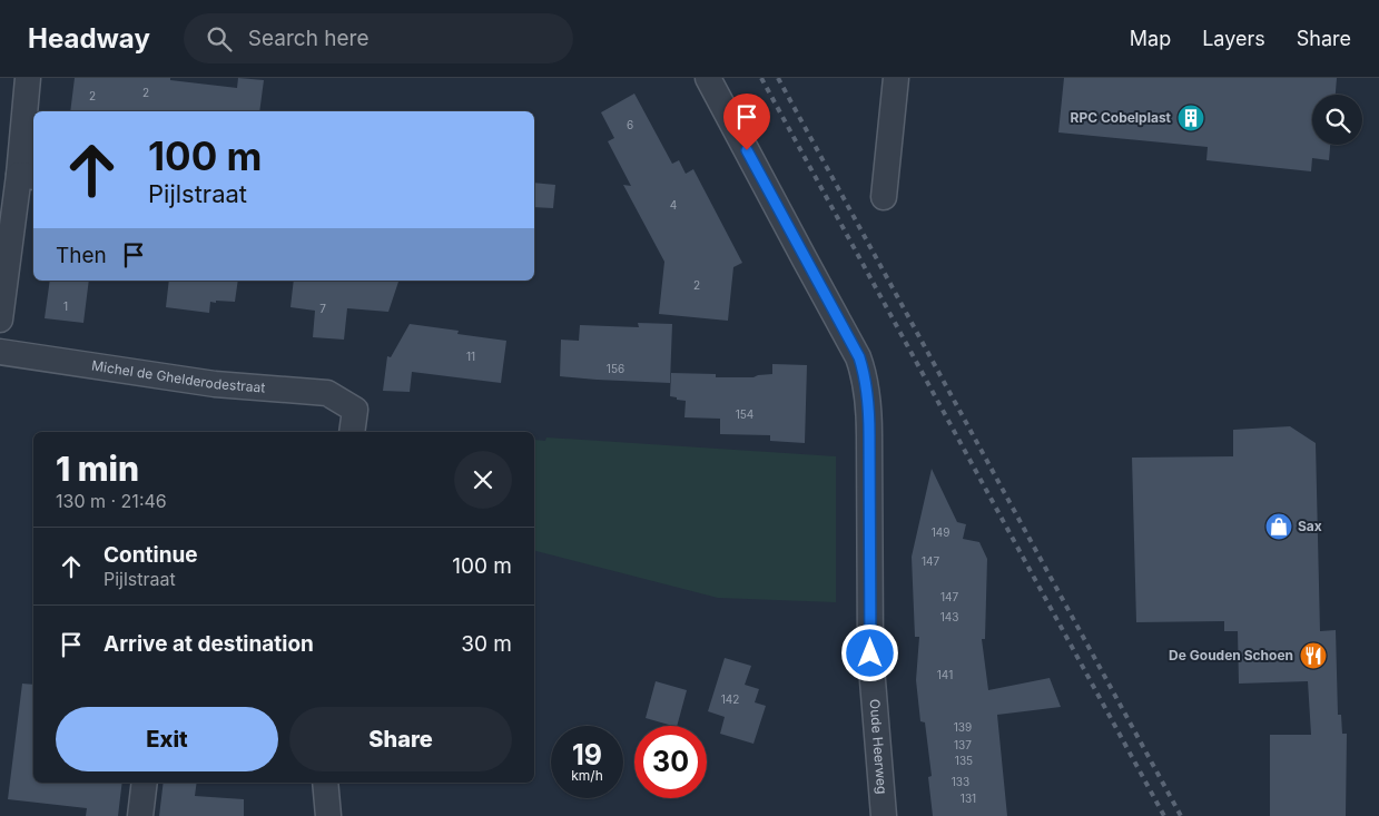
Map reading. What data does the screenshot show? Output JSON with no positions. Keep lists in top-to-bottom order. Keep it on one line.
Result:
{"streets":{"street":["Michel de Ghelderodestraat","Oude Heerweg"]},"places":{"building":["RPC Cobelplast"],"shop":["Sax"],"restaurant":["De Gouden Schoen"]},"house_numbers":["2","2","6","4","2","1","7","11","156","154","149","147","147","143","141","142","139","137","135","133","131"],"page":{"header":"Headway","search":"Search here","nav":["Map","Layers","Share"],"turn":["100 m","Pijlstraat"],"then":"Then","heading":["1 min","130 m · 21:46"],"list":[{"name":"Continue","note":"Pijlstraat","value":"100 m"},{"name":"Arrive at destination","value":"30 m"}],"buttons":["Exit","Share"],"speed":"19 km/h","limit":"30"}}
